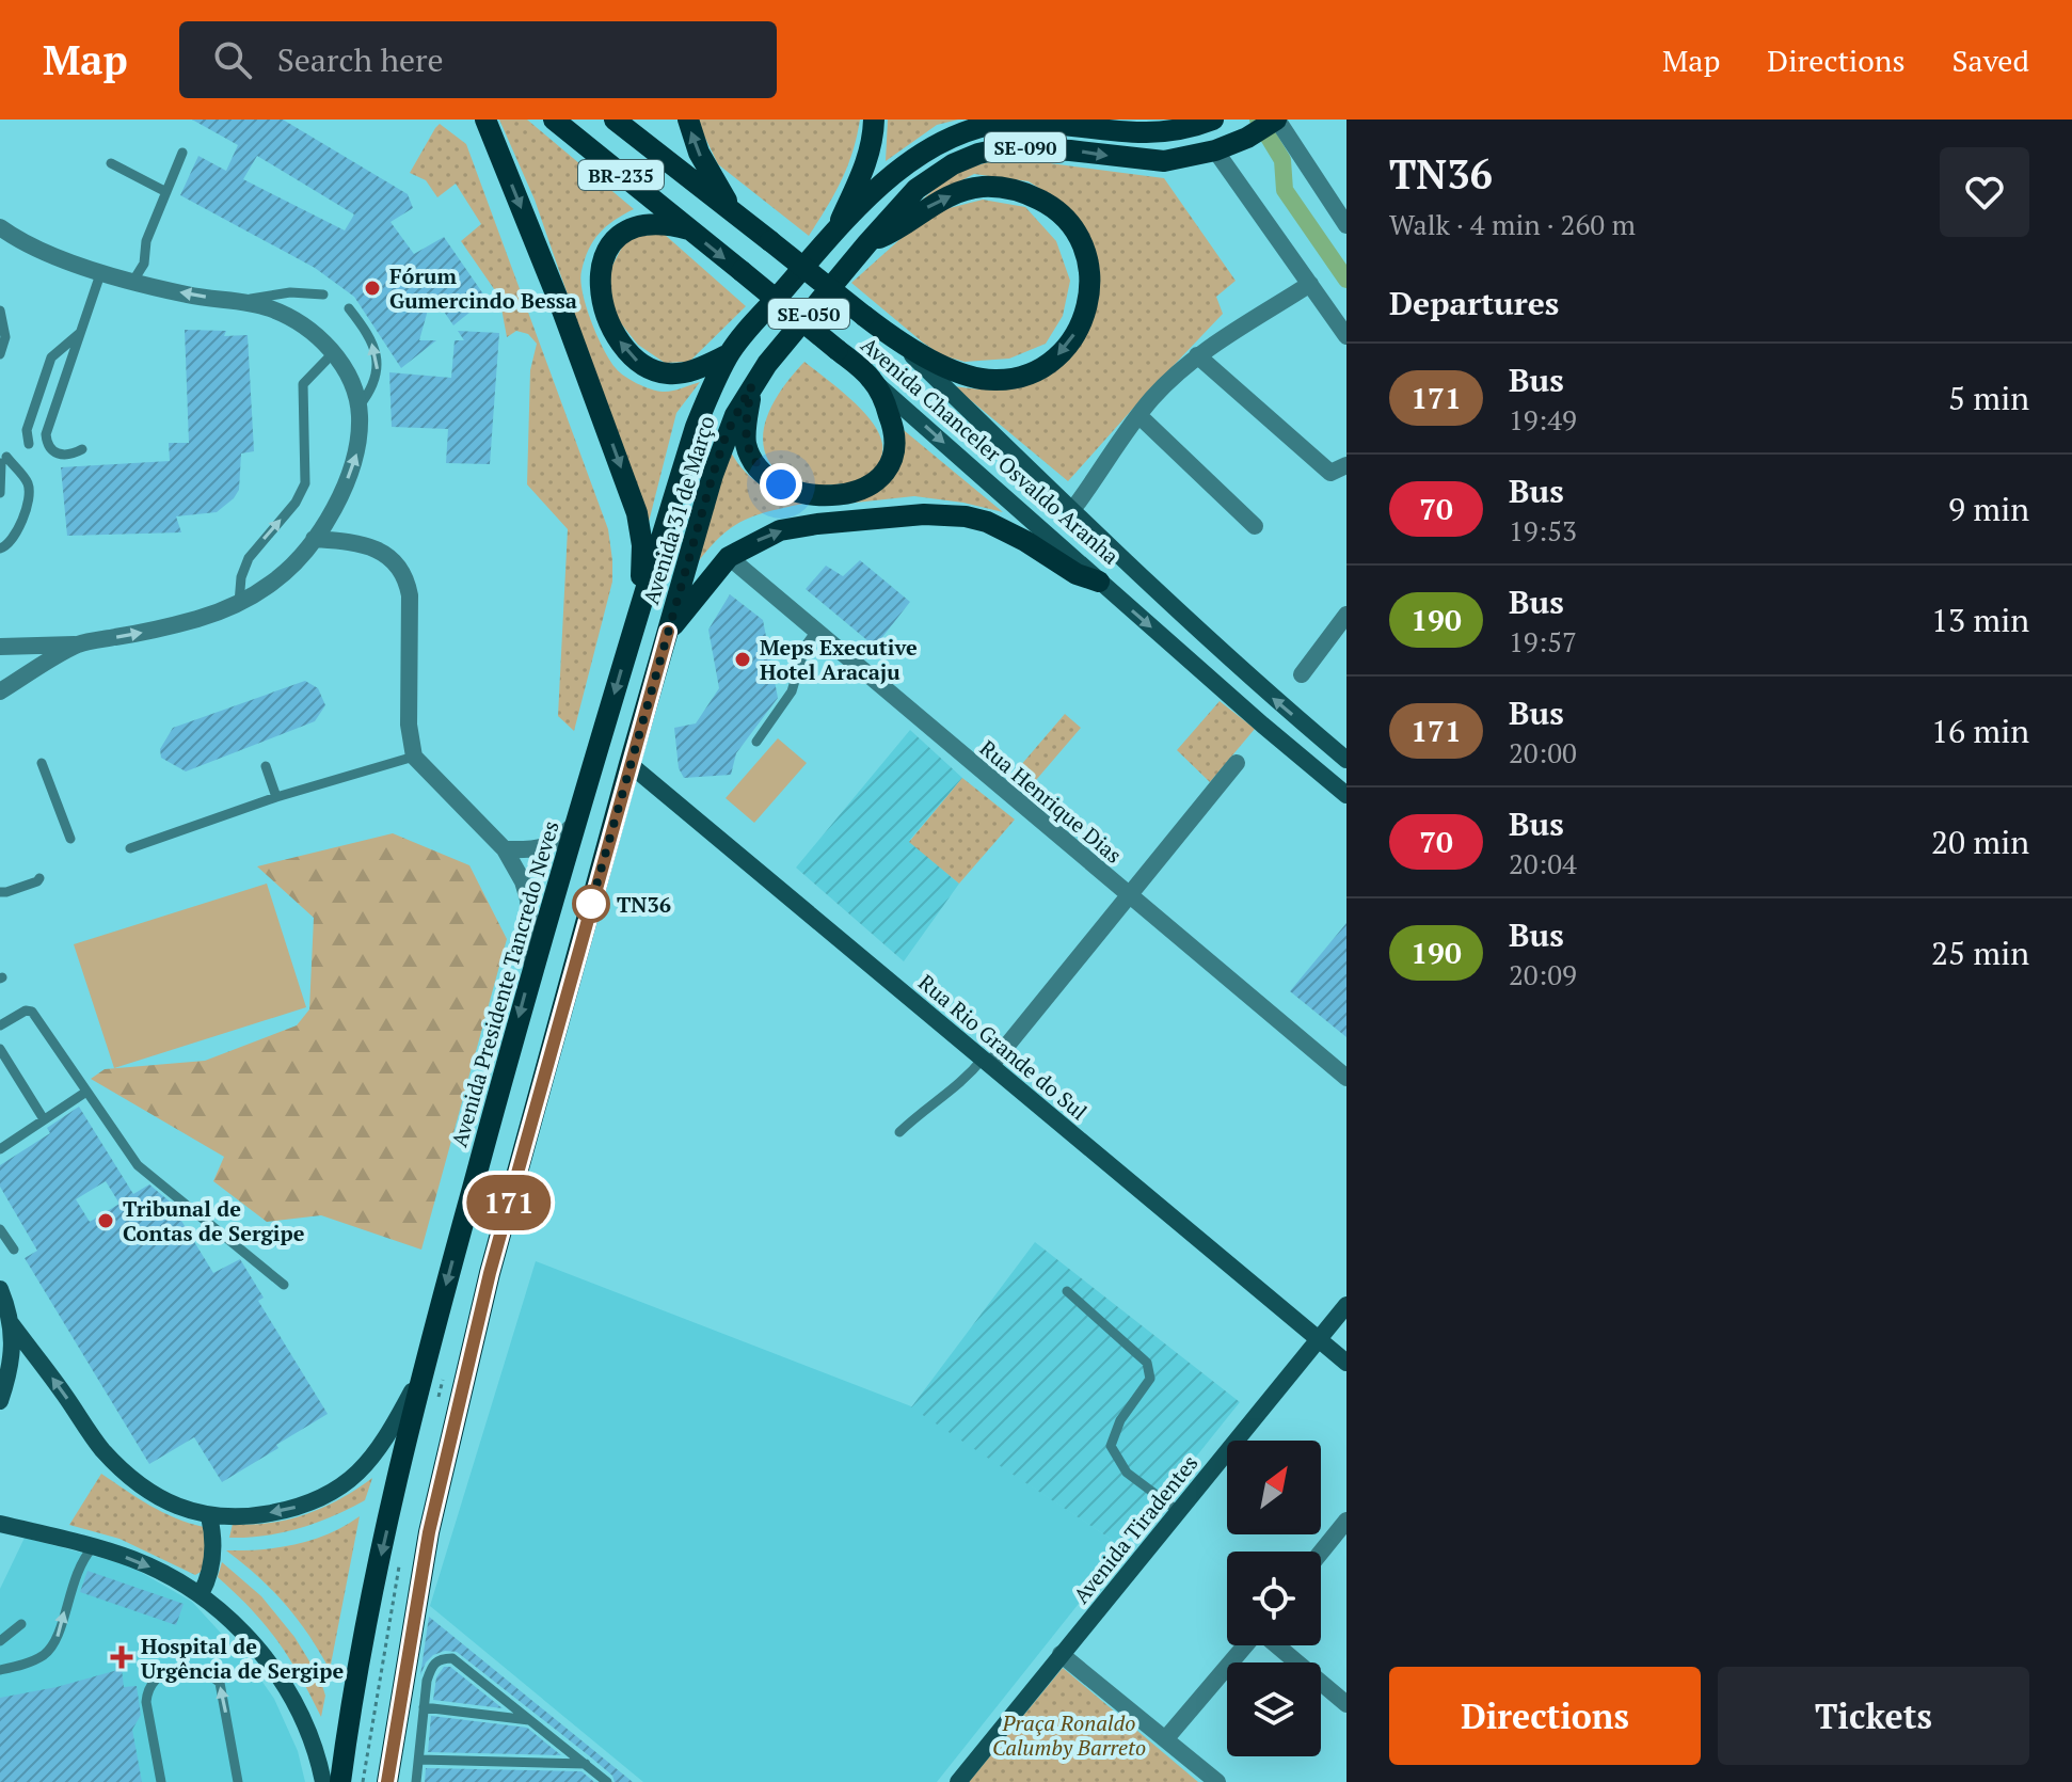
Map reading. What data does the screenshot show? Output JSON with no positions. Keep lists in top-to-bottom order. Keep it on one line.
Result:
{"streets":{"main road":["SE-090","BR-235","SE-050","Avenida Chanceler Osvaldo Aranha","Avenida 31 de Março","Avenida Presidente Tancredo Neves"],"street":["Rua Henrique Dias","Rua Rio Grande do Sul","Avenida Tiradentes"]},"crossings":[["SE-090","Avenida 31 de Março"],["SE-050","Avenida 31 de Março"],["SE-050","Rua Rio Grande do Sul"],["Avenida 31 de Março","Avenida Presidente Tancredo Neves"],["Rua Rio Grande do Sul","Avenida Tiradentes"]],"parks":["Praça Ronaldo Calumby Barreto"],"places":{"other":["Fórum Gumercindo Bessa","Meps Executive Hotel Aracaju","TN36","Tribunal de Contas de Sergipe"],"health":["Hospital de Urgência de Sergipe"]},"lines":["bus line 171"],"north":"top right","page":{"header":"Map","search":"Search here","nav":["Map","Directions","Saved"],"on_map":"171","heading":[["TN36","Walk · 4 min · 260 m"],"Departures"],"list":[{"mark":"171","name":"Bus","note":"19:49","value":"5 min"},{"mark":"70","name":"Bus","note":"19:53","value":"9 min"},{"mark":"190","name":"Bus","note":"19:57","value":"13 min"},{"mark":"171","name":"Bus","note":"20:00","value":"16 min"},{"mark":"70","name":"Bus","note":"20:04","value":"20 min"},{"mark":"190","name":"Bus","note":"20:09","value":"25 min"}],"buttons":["Directions","Tickets"]}}
